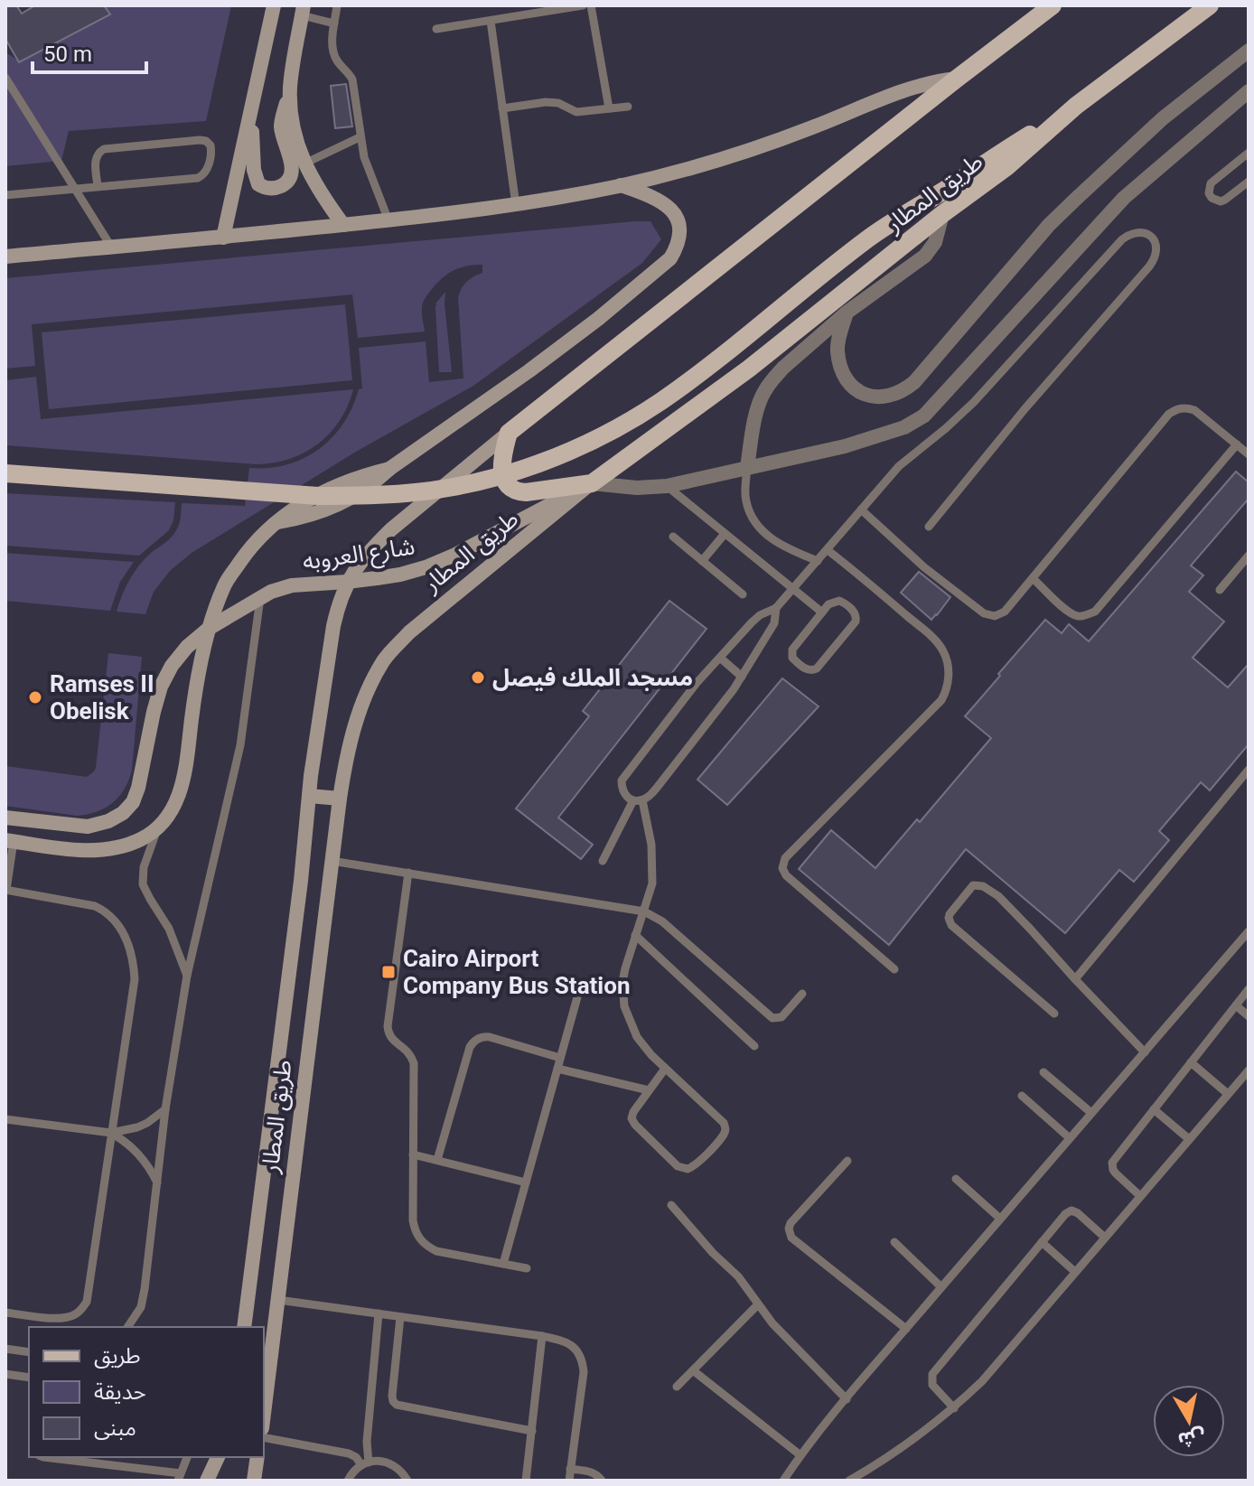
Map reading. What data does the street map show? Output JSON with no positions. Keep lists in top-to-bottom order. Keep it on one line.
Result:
{"streets":{"main road":["طريق المطار","شارع العروبه"]},"crossings":[["طريق المطار","شارع العروبه"]],"places":{"other":["مسجد الملك فيصل","Ramses II Obelisk"],"transit":["Cairo Airport Company Bus Station"]},"legend":["طريق","حديقة","مبنى"],"scale_bar":"50 m","north":"bottom"}
